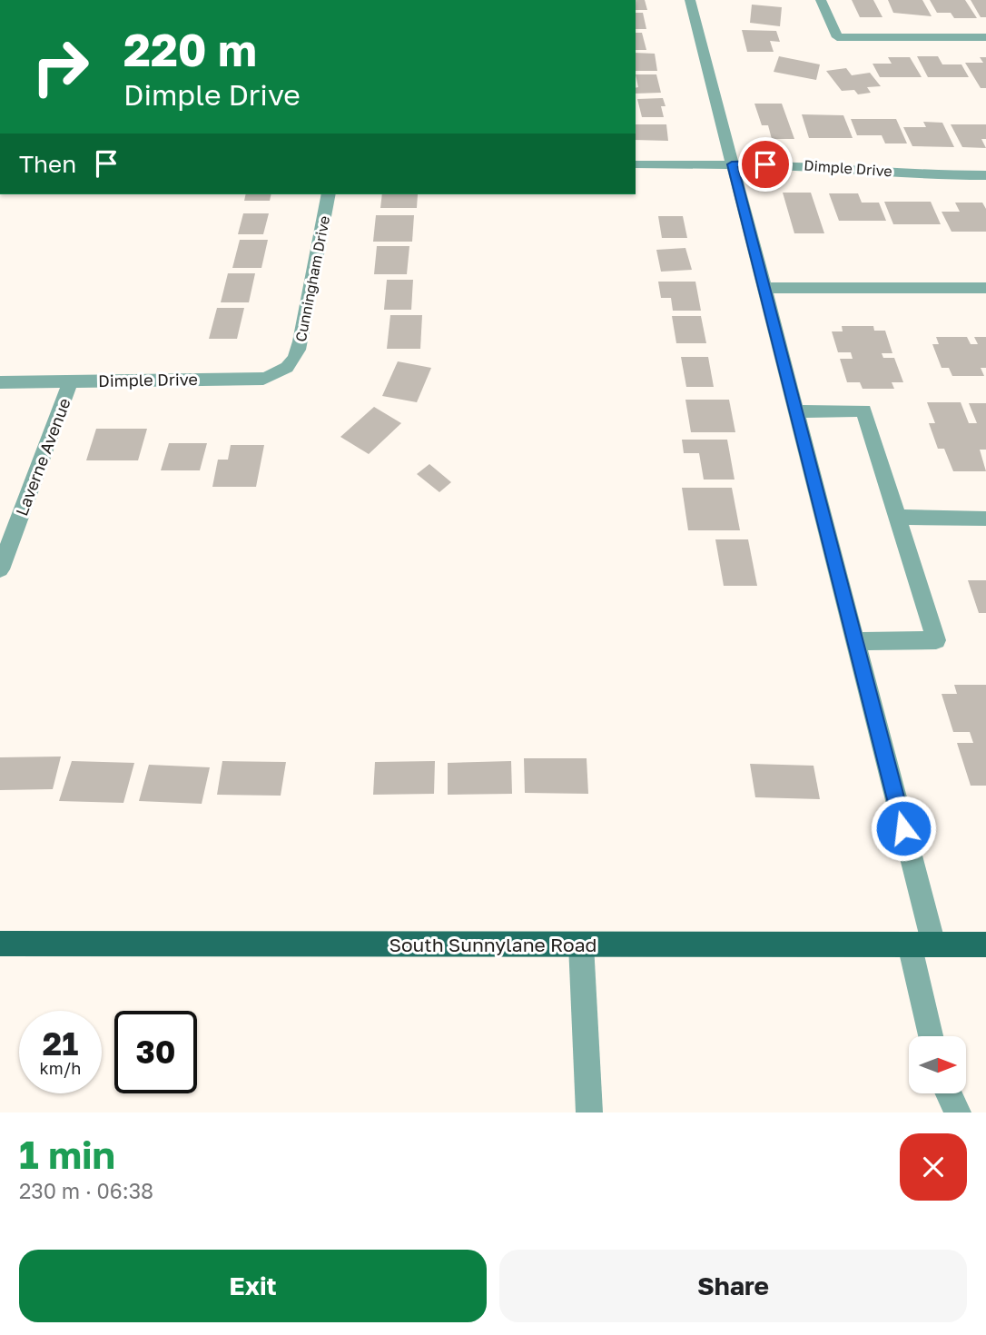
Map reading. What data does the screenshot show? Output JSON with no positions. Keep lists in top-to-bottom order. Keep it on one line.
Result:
{"streets":{"main road":["South Sunnylane Road"],"street":["Dimple Drive","Cunningham Drive","Laverne Avenue"]},"crossings":[["Dimple Drive","Cunningham Drive"],["Dimple Drive","Laverne Avenue"]],"north":"right","page":{"turn":["220 m","Dimple Drive"],"then":"Then","speed":"21 km/h","limit":"30","heading":["1 min","230 m · 06:38"],"buttons":["Exit","Share"]}}
